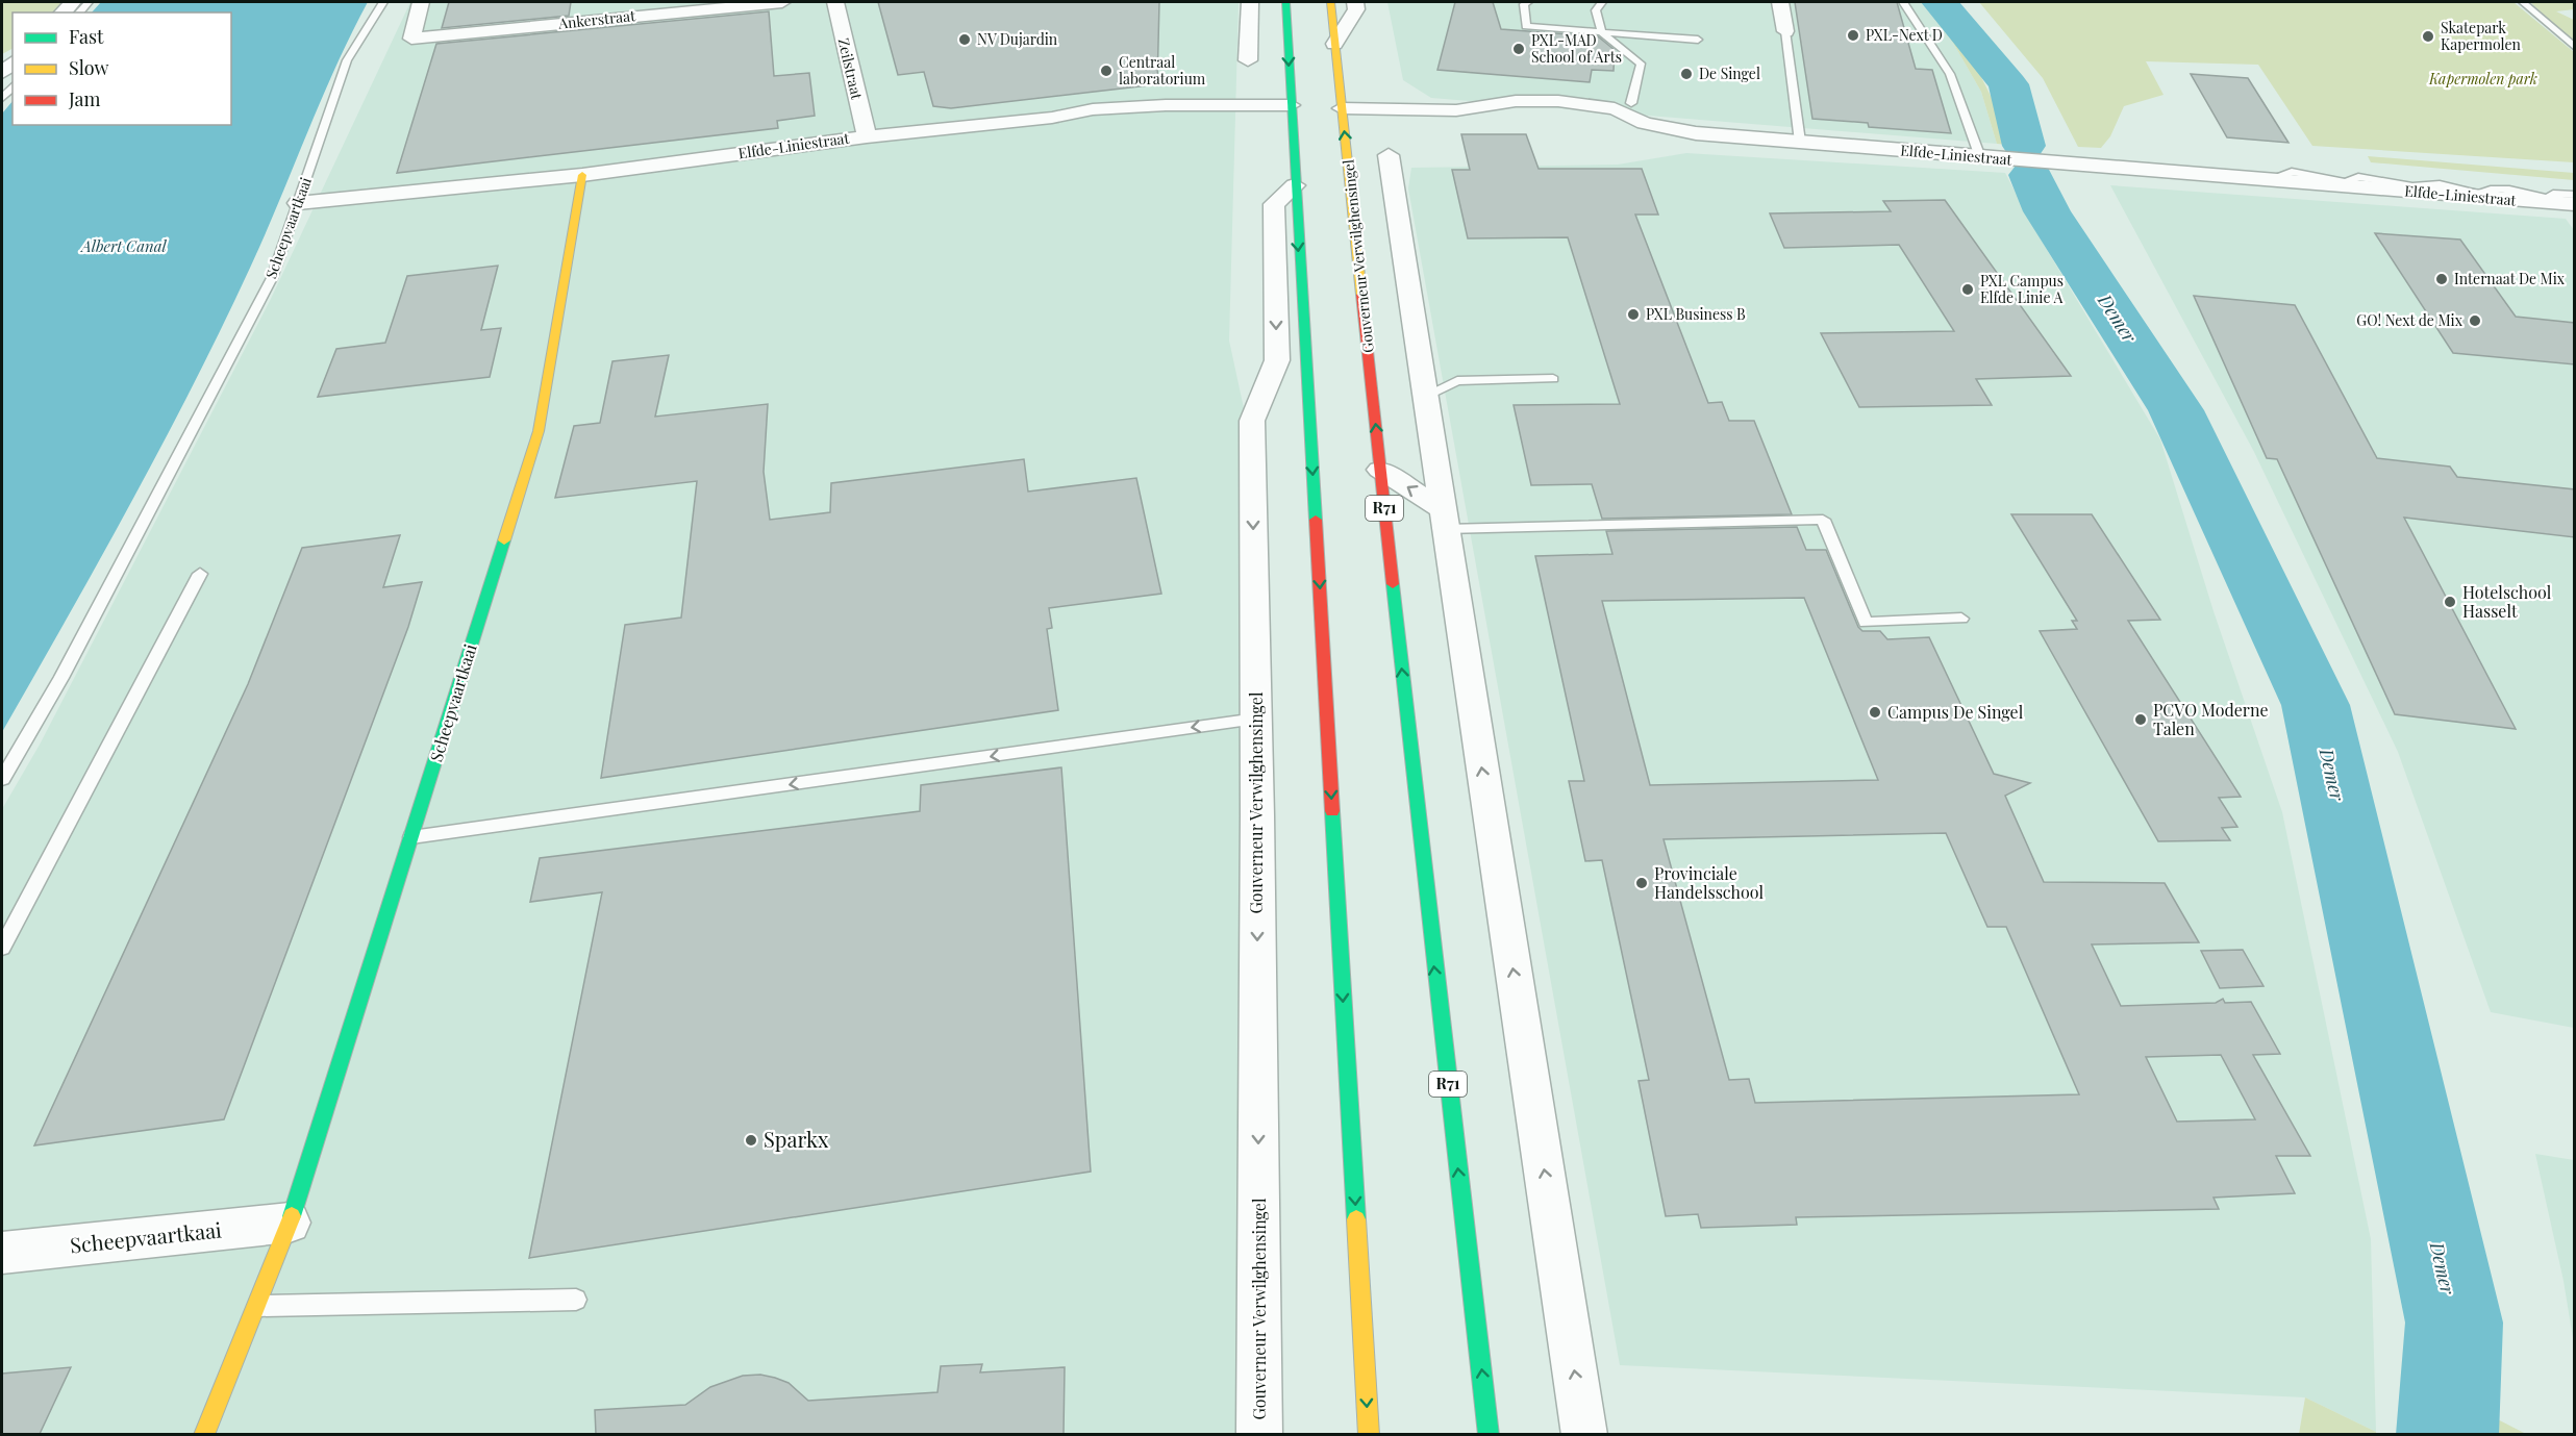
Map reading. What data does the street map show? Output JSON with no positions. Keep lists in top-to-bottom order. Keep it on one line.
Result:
{"streets":{"main road":["Scheepvaartkaai","Gouverneur Verwilghensingel","R71"],"street":["Ankerstraat","Zeilstraat","Elfde-Liniestraat"]},"crossings":[["Zeilstraat","Elfde-Liniestraat"],["Elfde-Liniestraat","Scheepvaartkaai"],["Elfde-Liniestraat","Gouverneur Verwilghensingel"]],"water":["Albert Canal","Demer"],"parks":["Kapermolen park"],"places":["PXL-Next D","Skatepark Kapermolen","NV Dujardin","PXL-MAD School of Arts","Centraal laboratorium","De Singel","Internaat De Mix","PXL Campus Elfde Linie A","PXL Business B","GO! Next de Mix","Hotelschool Hasselt","Campus De Singel","PCVO Moderne Talen","Provinciale Handelsschool","Sparkx"],"legend":["Fast","Slow","Jam"]}
